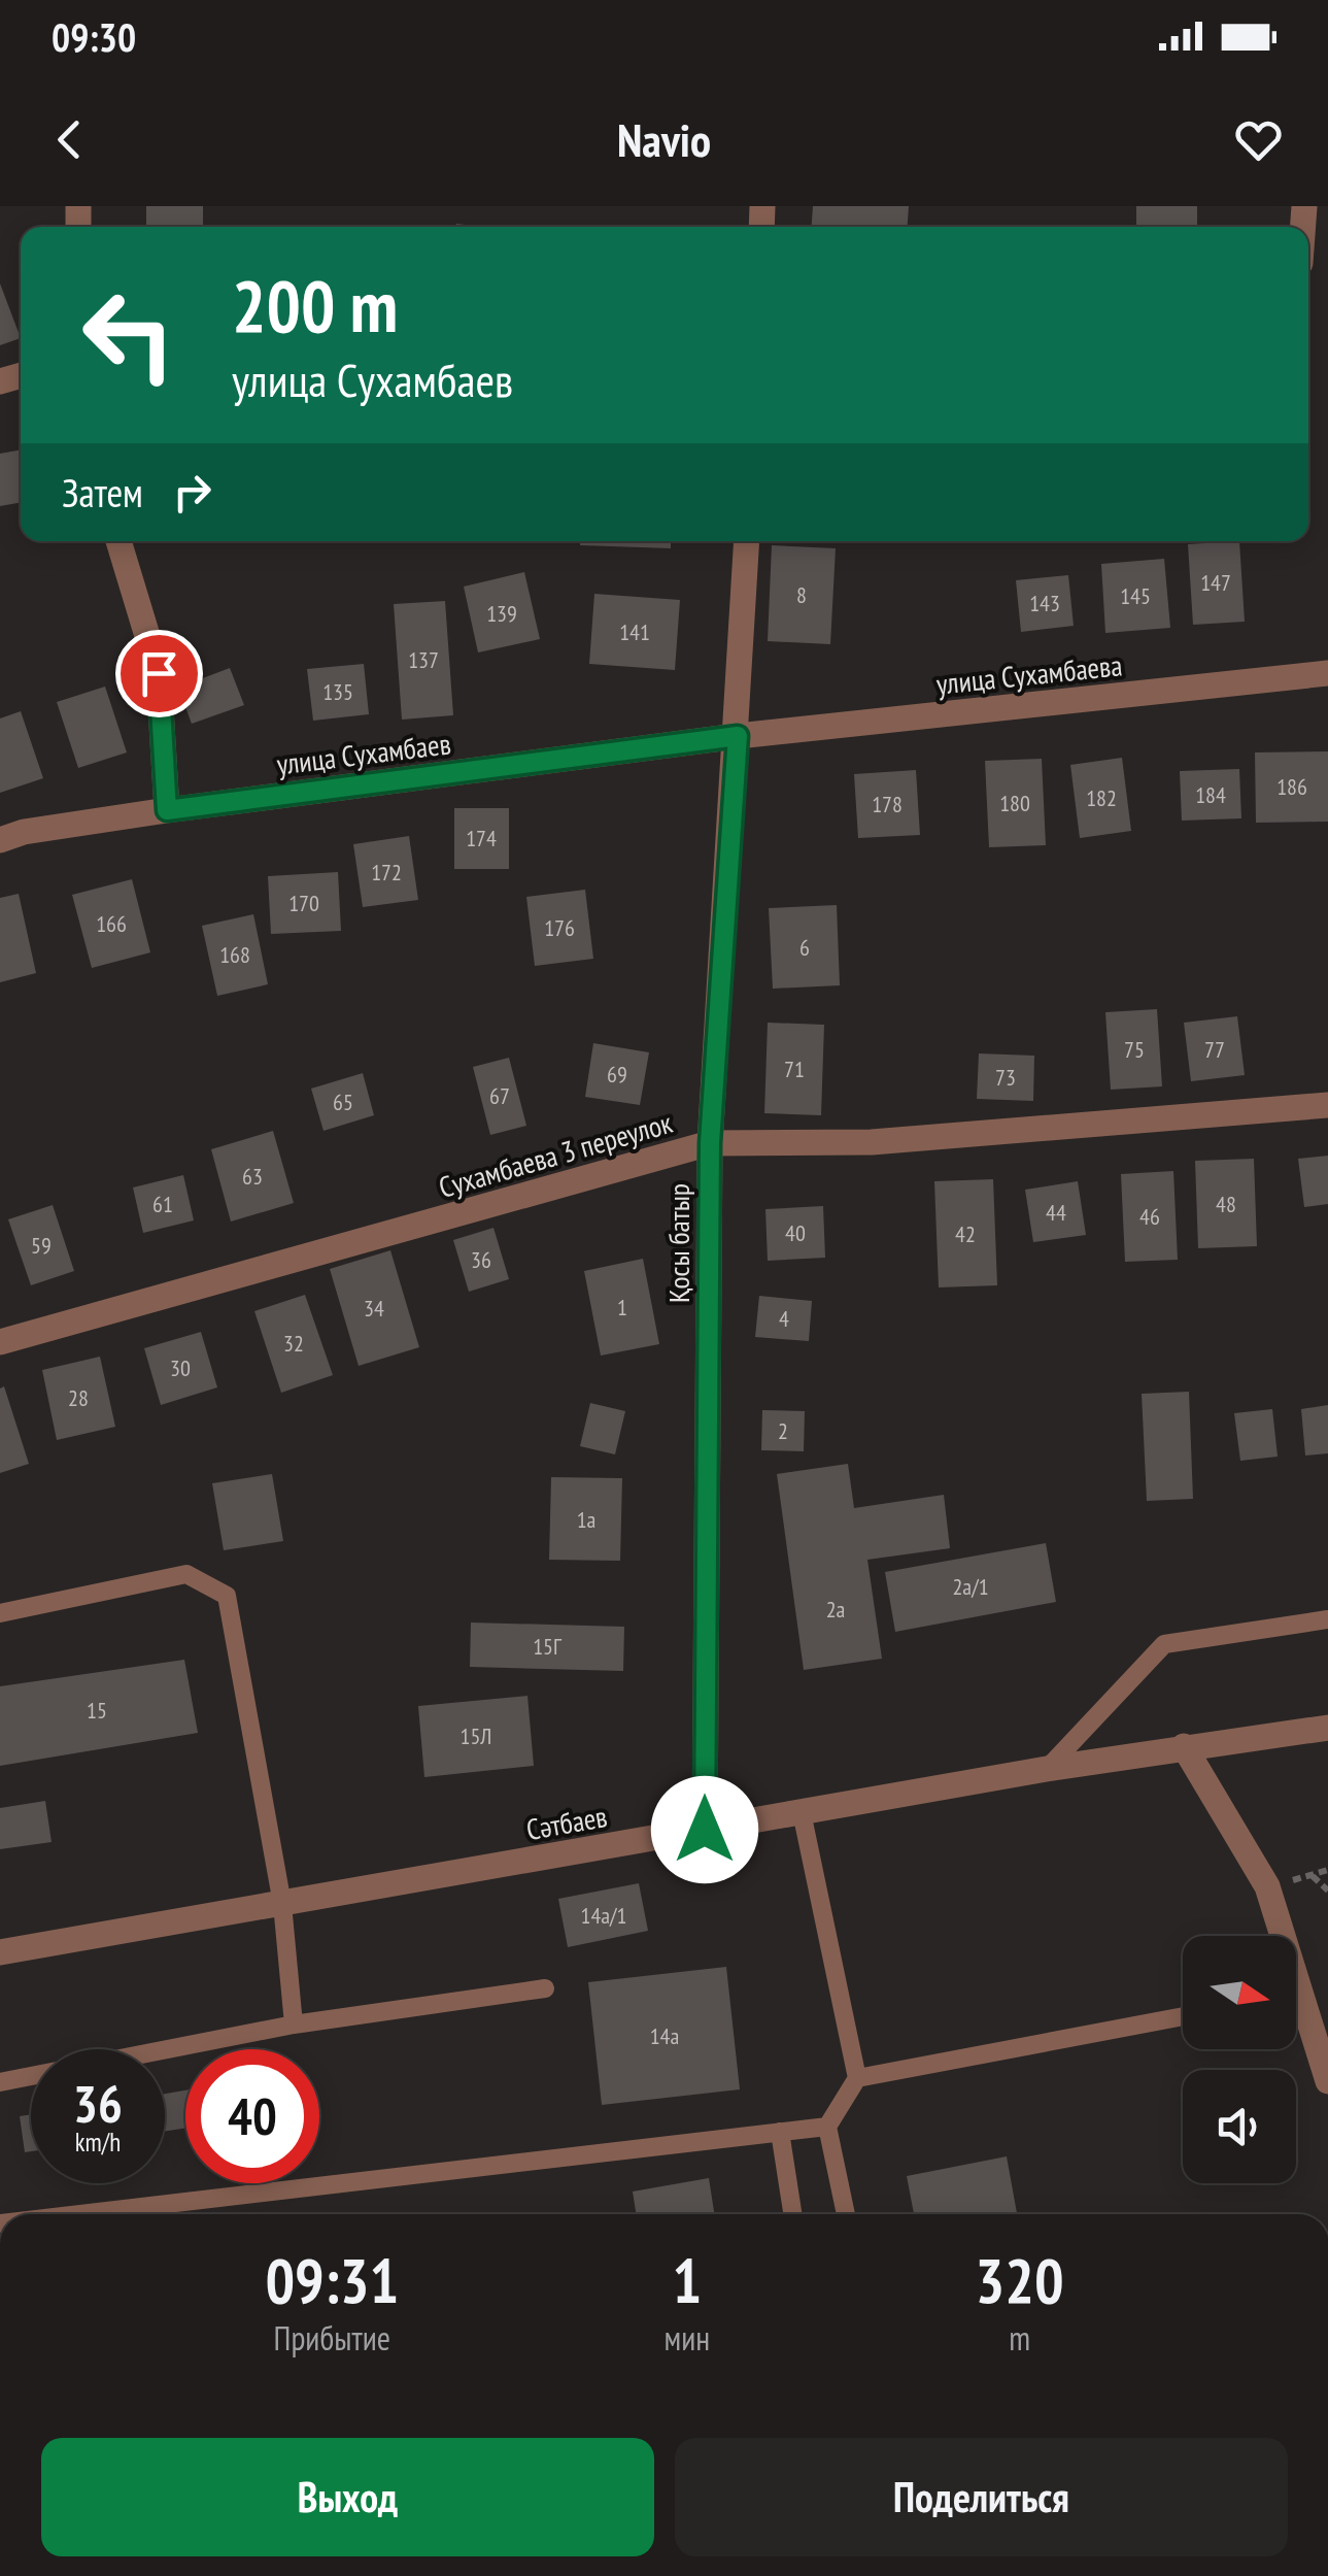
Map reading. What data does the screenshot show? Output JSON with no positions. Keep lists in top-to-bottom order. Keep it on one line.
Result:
{"streets":{"street":["улица Сухамбаева","улица Сухамбаев","Сухамбаева 3 переулок","Қосы батыр","Сәтбаев"]},"crossings":[["улица Сухамбаева","улица Сухамбаев"],["улица Сухамбаева","Қосы батыр"],["улица Сухамбаев","Қосы батыр"],["Сухамбаева 3 переулок","Қосы батыр"],["Қосы батыр","Сәтбаев"]],"house_numbers":["147","8","145","143","139","141","137","135","186","184","182","180","178","174","172","170","166","176","6","168","75","77","71","69","73","67","65","63","61","48","44","46","40","42","59","36","1","34","4","32","30","28","2","1а","2а/1","2а","15Г","15","15Л","14а/1","14а"],"north":"right","page":{"status":"09:30","header":"Navio","turn":["200 m","улица Сухамбаев"],"then":"Затем","speed":"36 km/h","limit":"40","eta":["09:31","Прибытие","1","мин","320","m"],"buttons":["Выход","Поделиться"]}}
